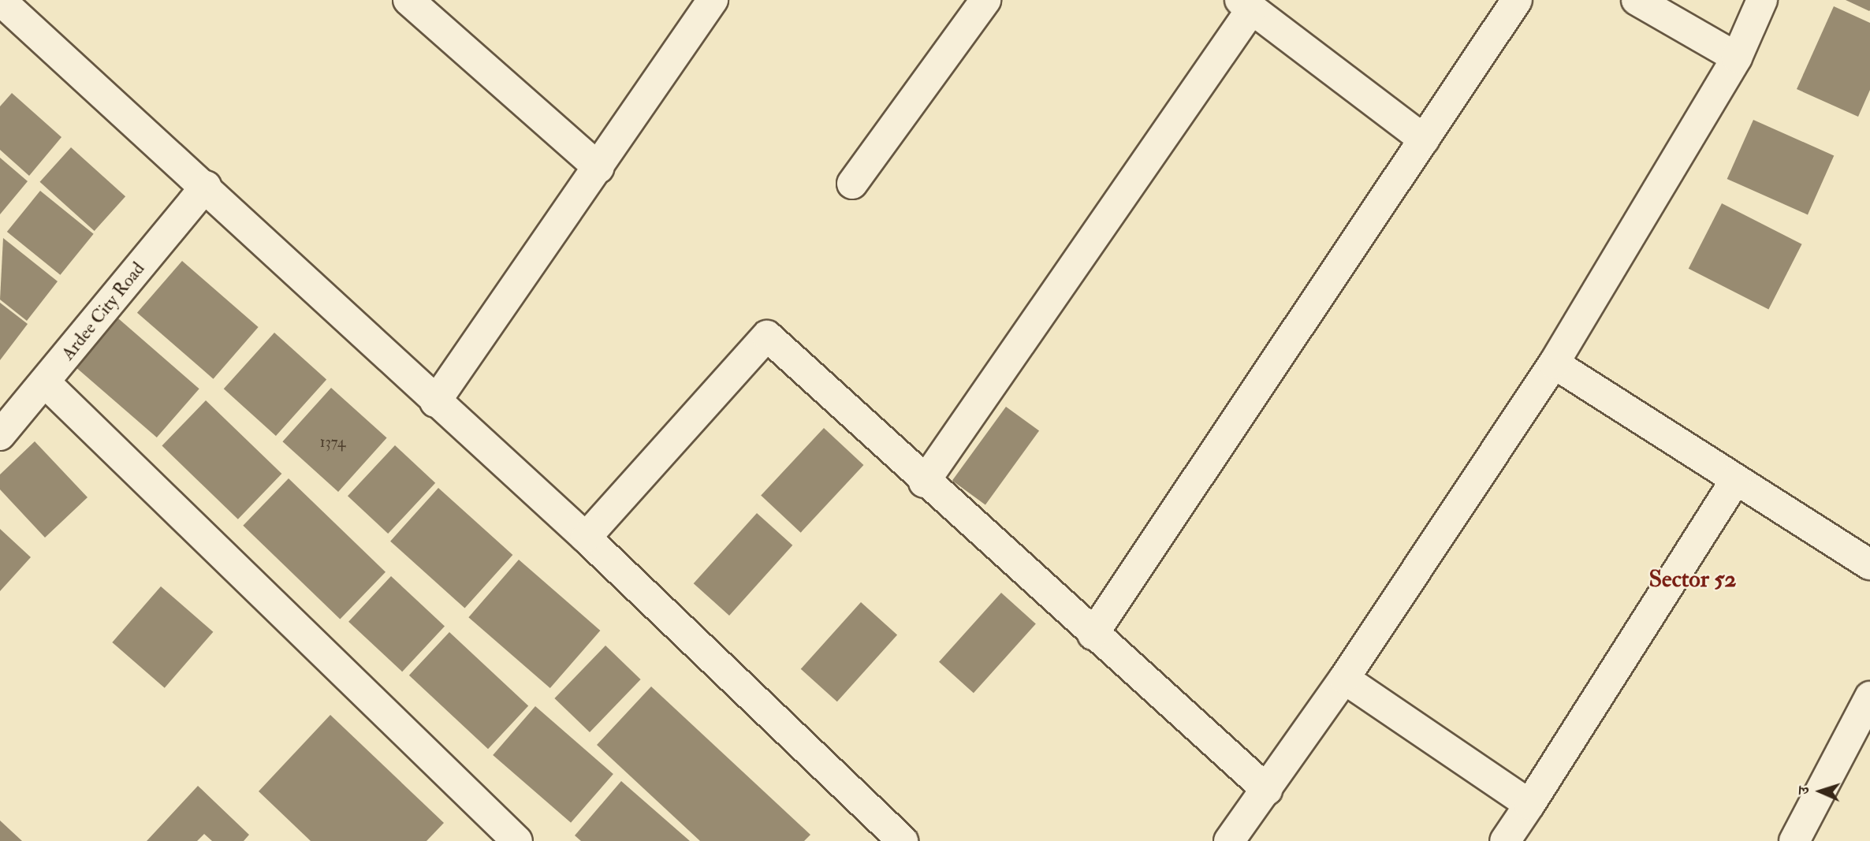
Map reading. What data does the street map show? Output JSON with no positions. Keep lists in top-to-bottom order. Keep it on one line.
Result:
{"streets":{"street":["Ardee City Road"]},"districts":["Sector 52"],"house_numbers":["1374"],"north":"left"}
